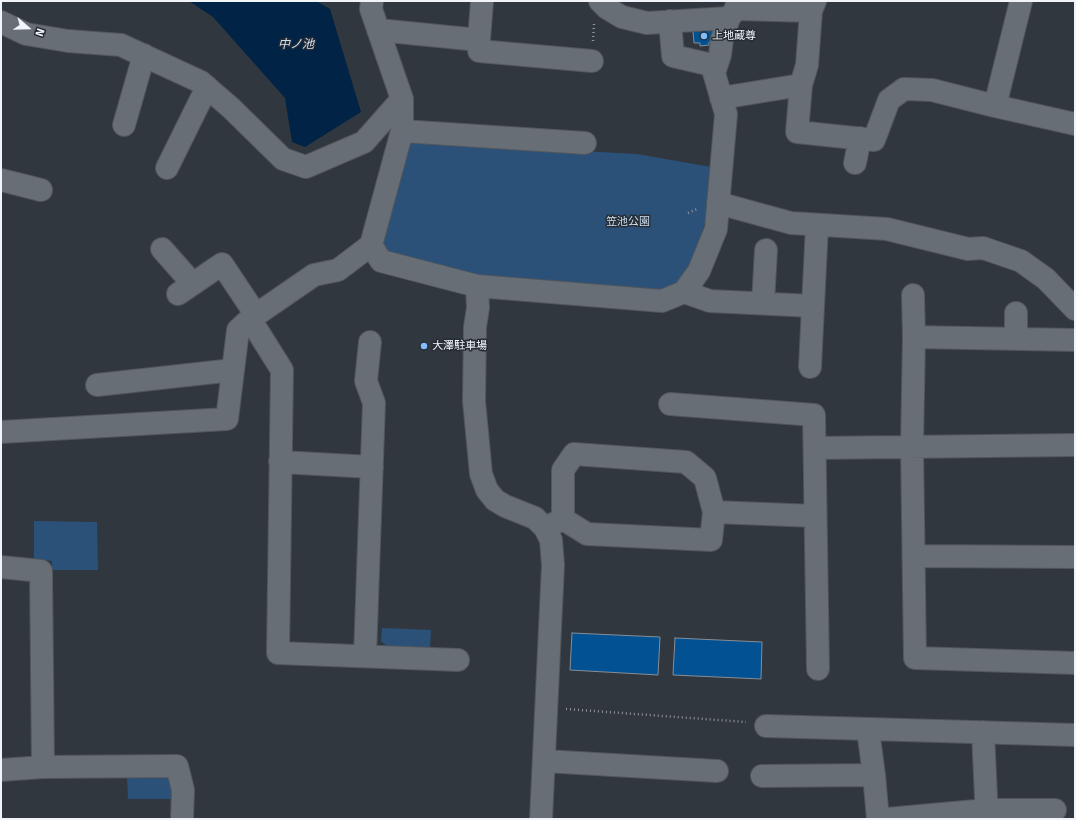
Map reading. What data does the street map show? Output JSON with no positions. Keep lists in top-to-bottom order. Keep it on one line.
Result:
{"water":["中ノ池"],"parks":["笠池公園"],"places":["上地蔵尊","大澤駐車場"],"north":"right"}
